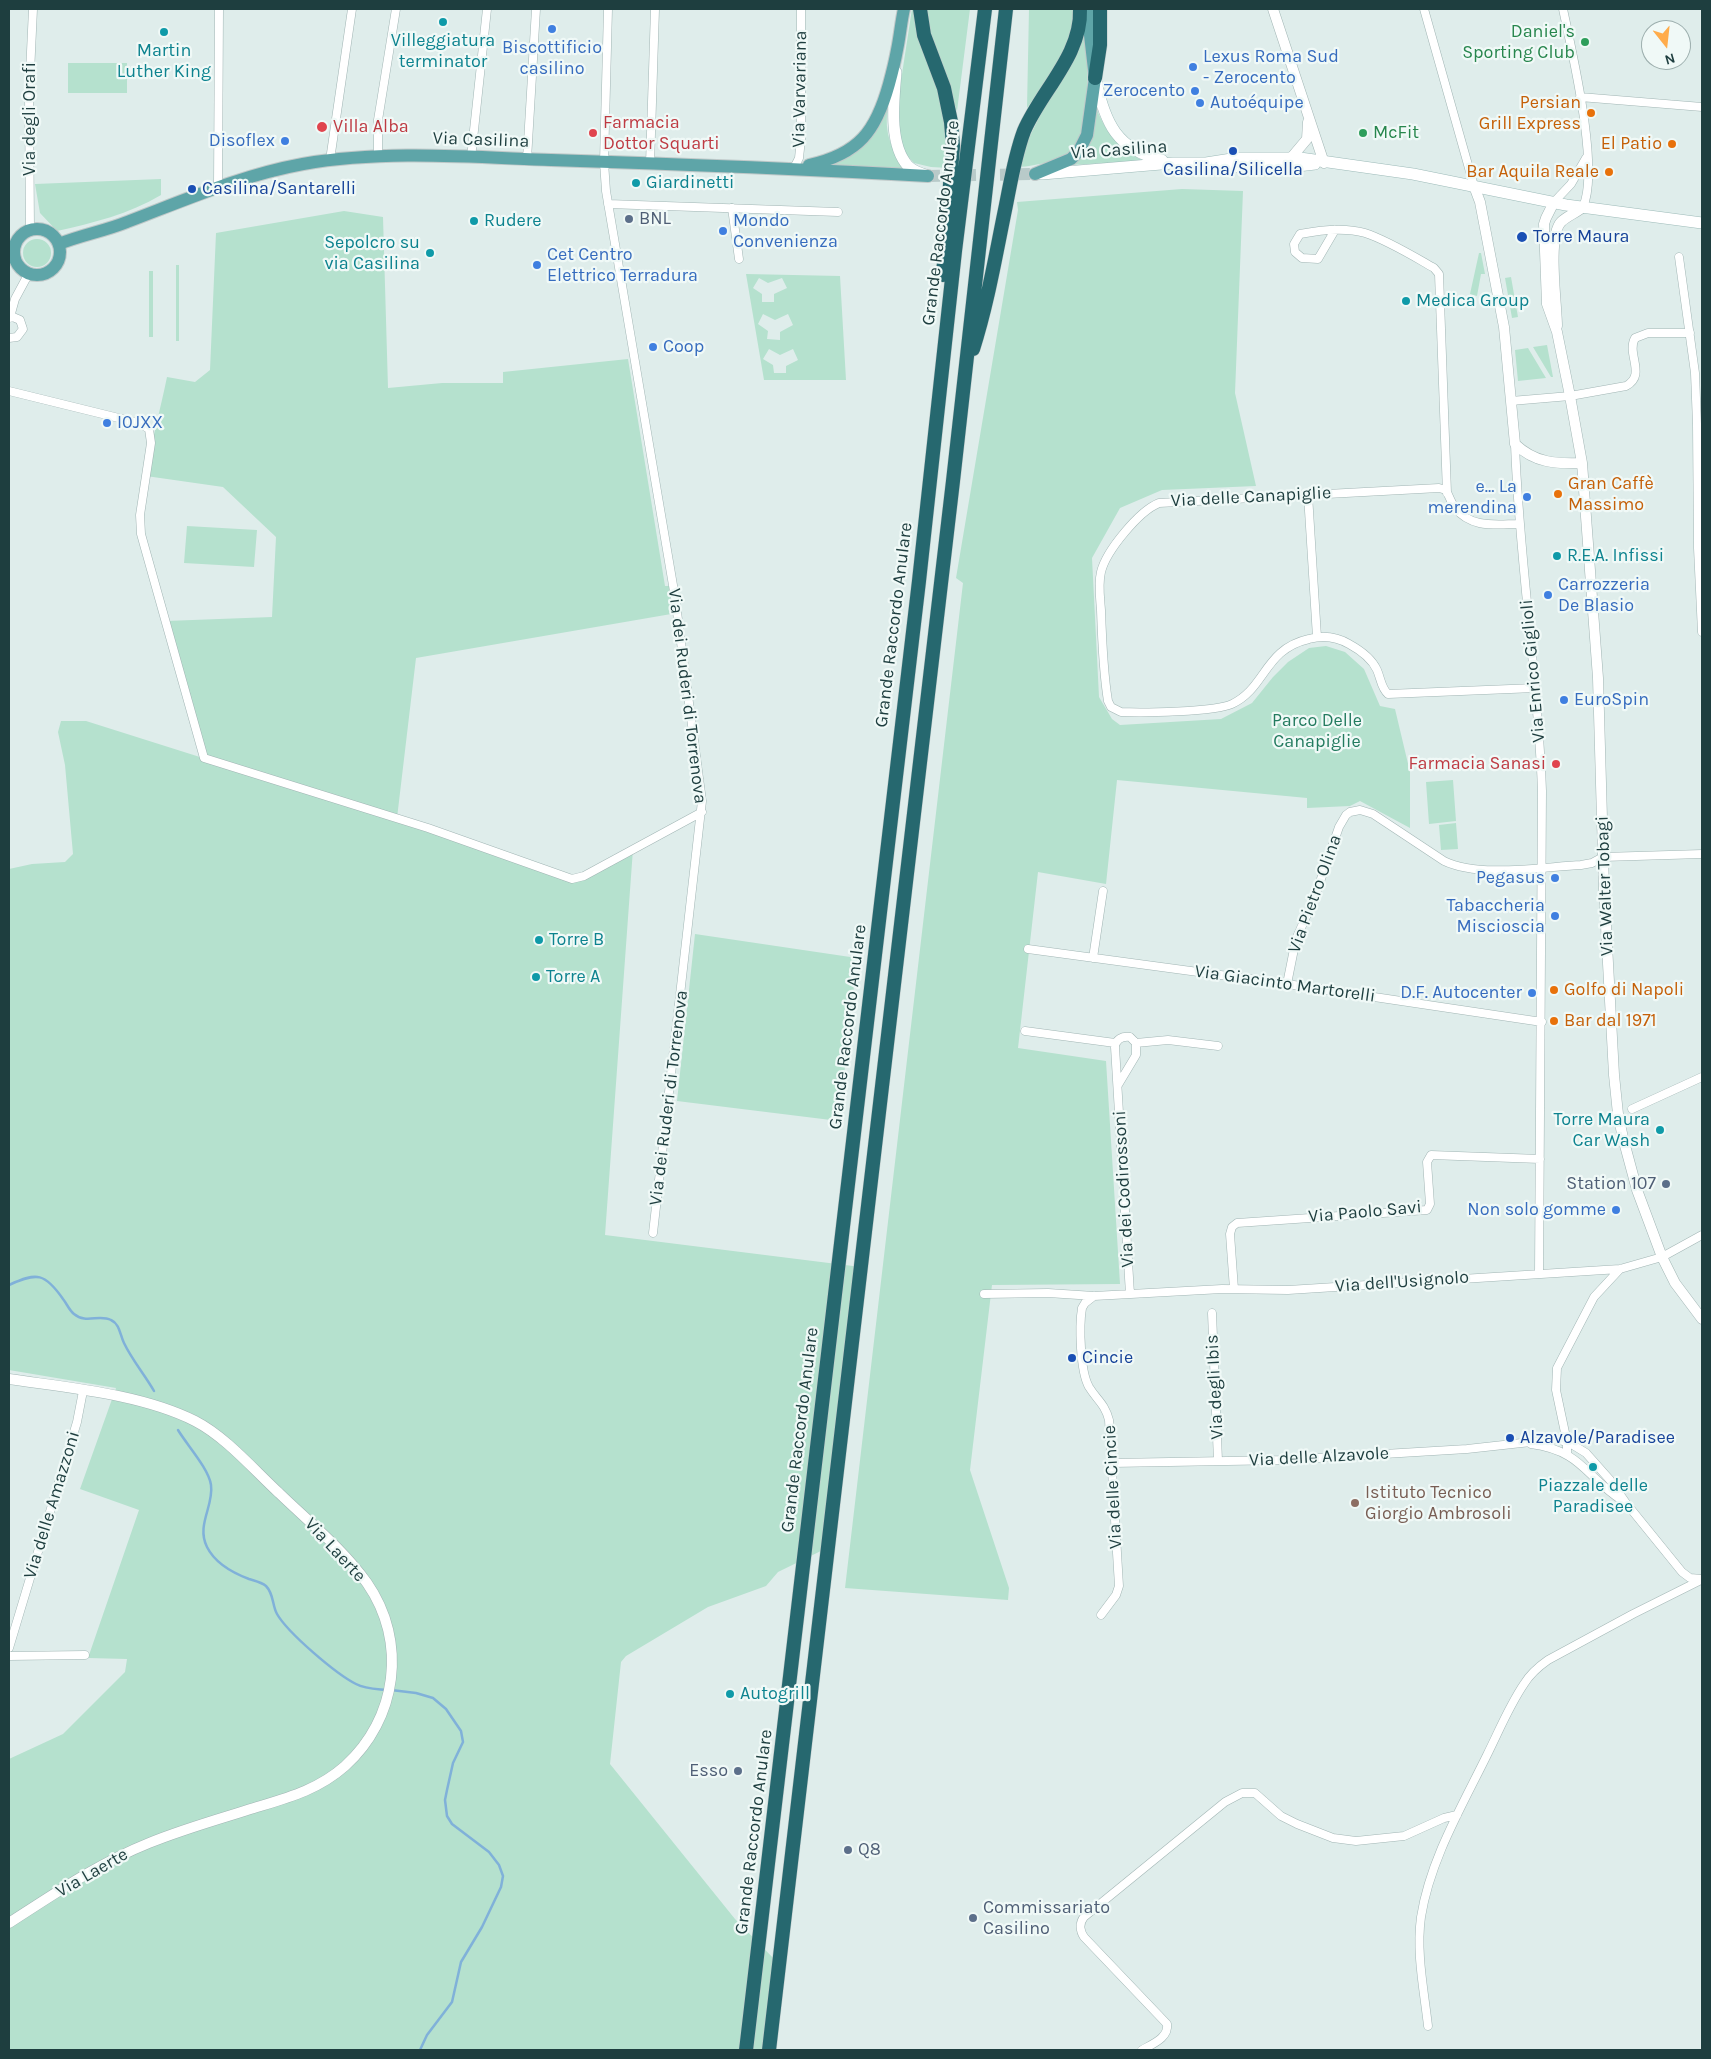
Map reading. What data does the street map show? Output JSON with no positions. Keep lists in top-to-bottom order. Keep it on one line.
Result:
{"streets":{"highway":["Grande Raccordo Anulare"],"main road":["Via Casilina"],"street":["Via Varvariana","Via degli Orafi","Via delle Canapiglie","Via Enrico Giglioli","Via dei Ruderi di Torrenova","Via Walter Tobagi","Via Pietro Olina","Via Giacinto Martorelli","Via dei Codirossoni","Via Paolo Savi","Via dell'Usignolo","Via degli Ibis","Via delle Alzavole","Via delle Cincie","Via delle Amazzoni","Via Laerte"]},"crossings":[["Via Varvariana","Via Casilina"],["Via degli Orafi","Via Casilina"],["Via Casilina","Via Enrico Giglioli"],["Via Casilina","Via dei Ruderi di Torrenova"],["Via Casilina","Via Walter Tobagi"],["Via Enrico Giglioli","Via Pietro Olina"],["Via Enrico Giglioli","Via Giacinto Martorelli"],["Via Enrico Giglioli","Via Paolo Savi"],["Via Enrico Giglioli","Via dell'Usignolo"],["Via Walter Tobagi","Via dell'Usignolo"],["Via Pietro Olina","Via Giacinto Martorelli"],["Via dei Codirossoni","Via dell'Usignolo"],["Via Paolo Savi","Via dell'Usignolo"],["Via dell'Usignolo","Via delle Cincie"],["Via degli Ibis","Via delle Alzavole"],["Via delle Alzavole","Via delle Cincie"],["Via delle Amazzoni","Via Laerte"]],"parks":["Parco Delle Canapiglie"],"places":["Villeggiatura terminator","Biscottificio casilino","Martin Luther King","Daniel's Sporting Club","Lexus Roma Sud - Zerocento","Zerocento","Autoéquipe","Persian Grill Express","Villa Alba","Farmacia Dottor Squarti","McFit","Disoflex","El Patio","Casilina/Silicella","Bar Aquila Reale","Giardinetti","Casilina/Santarelli","BNL","Rudere","Mondo Convenienza","Torre Maura","Sepolcro su via Casilina","Cet Centro Elettrico Terradura","Medica Group","Coop","I0JXX","Gran Caffè Massimo","e... La merendina","R.E.A. Infissi","Carrozzeria De Blasio","EuroSpin","Farmacia Sanasi","Pegasus","Tabaccheria Miscioscia","Torre B","Torre A","Golfo di Napoli","D.F. Autocenter","Bar dal 1971","Torre Maura Car Wash","Station 107","Non solo gomme","Cincie","Alzavole/Paradisee","Piazzale delle Paradisee","Istituto Tecnico Giorgio Ambrosoli","Autogrill","Esso","Q8","Commissariato Casilino"],"north":"bottom"}
